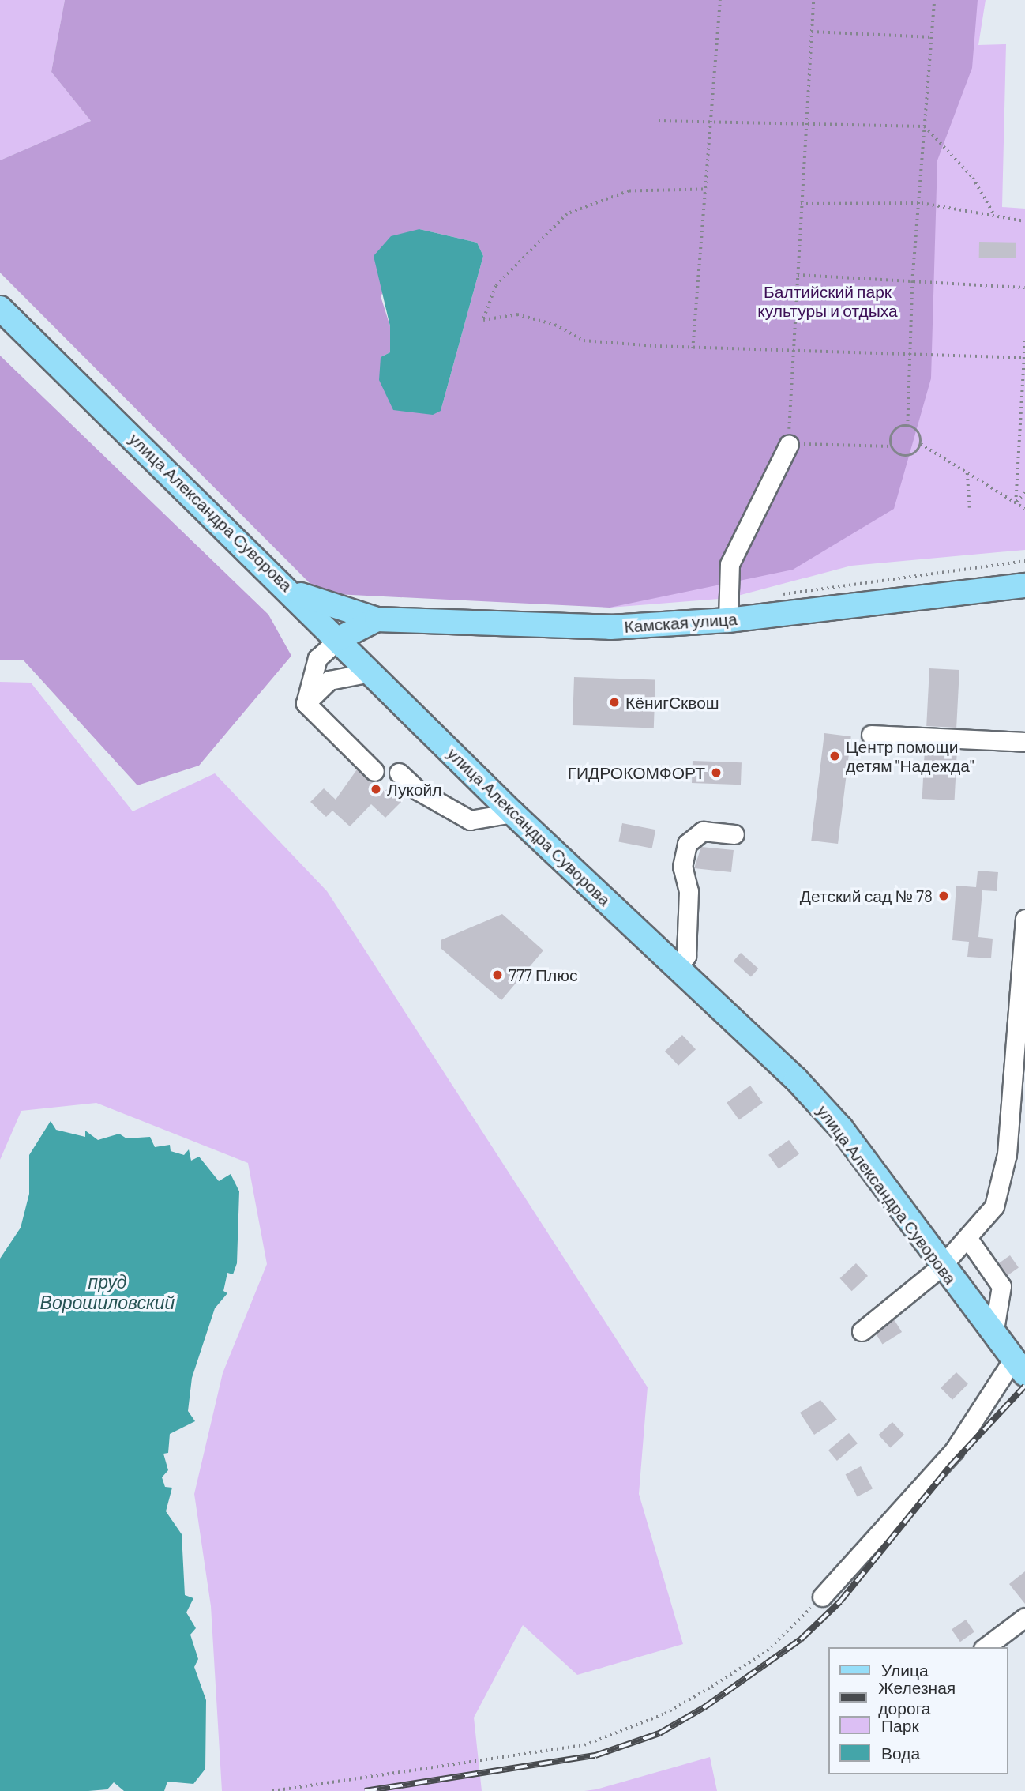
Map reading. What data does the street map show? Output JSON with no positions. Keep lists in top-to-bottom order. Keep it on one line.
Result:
{"streets":{"main road":["улица Александра Суворова","Камская улица"]},"crossings":[["улица Александра Суворова","Камская улица"]],"water":["пруд Ворошиловский"],"parks":["Балтийский парк культуры и отдыха"],"places":["КёнигСквош","Центр помощи детям \"Надежда\"","ГИДРОКОМФОРТ","Лукойл","Детский сад № 78","777 Плюс"],"legend":["Улица","Железная дорога","Парк","Вода"]}
